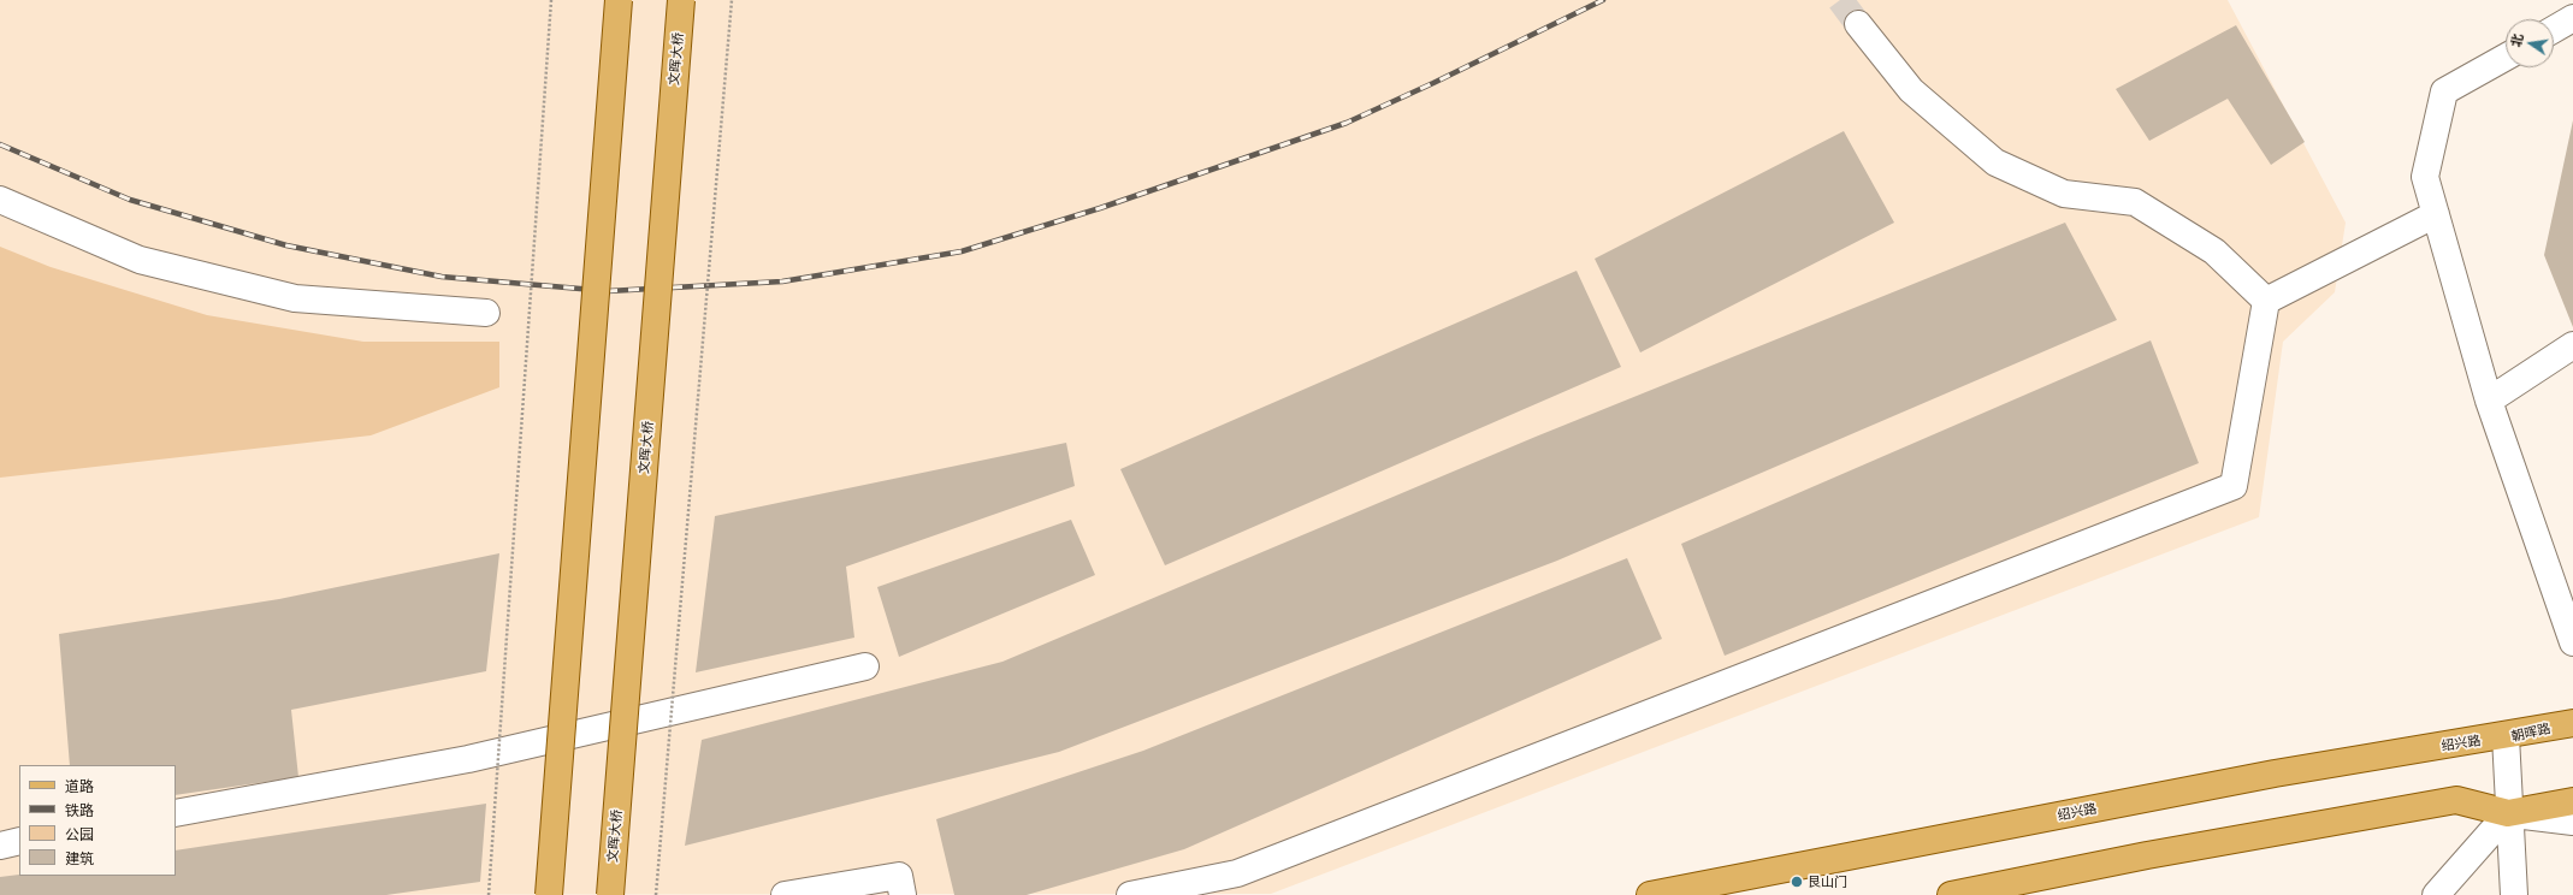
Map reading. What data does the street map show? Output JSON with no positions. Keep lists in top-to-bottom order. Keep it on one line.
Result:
{"streets":{"main road":["文晖大桥","朝晖路","绍兴路"]},"crossings":[["朝晖路","绍兴路"]],"places":["艮山门"],"legend":["道路","铁路","公园","建筑"],"north":"left"}
